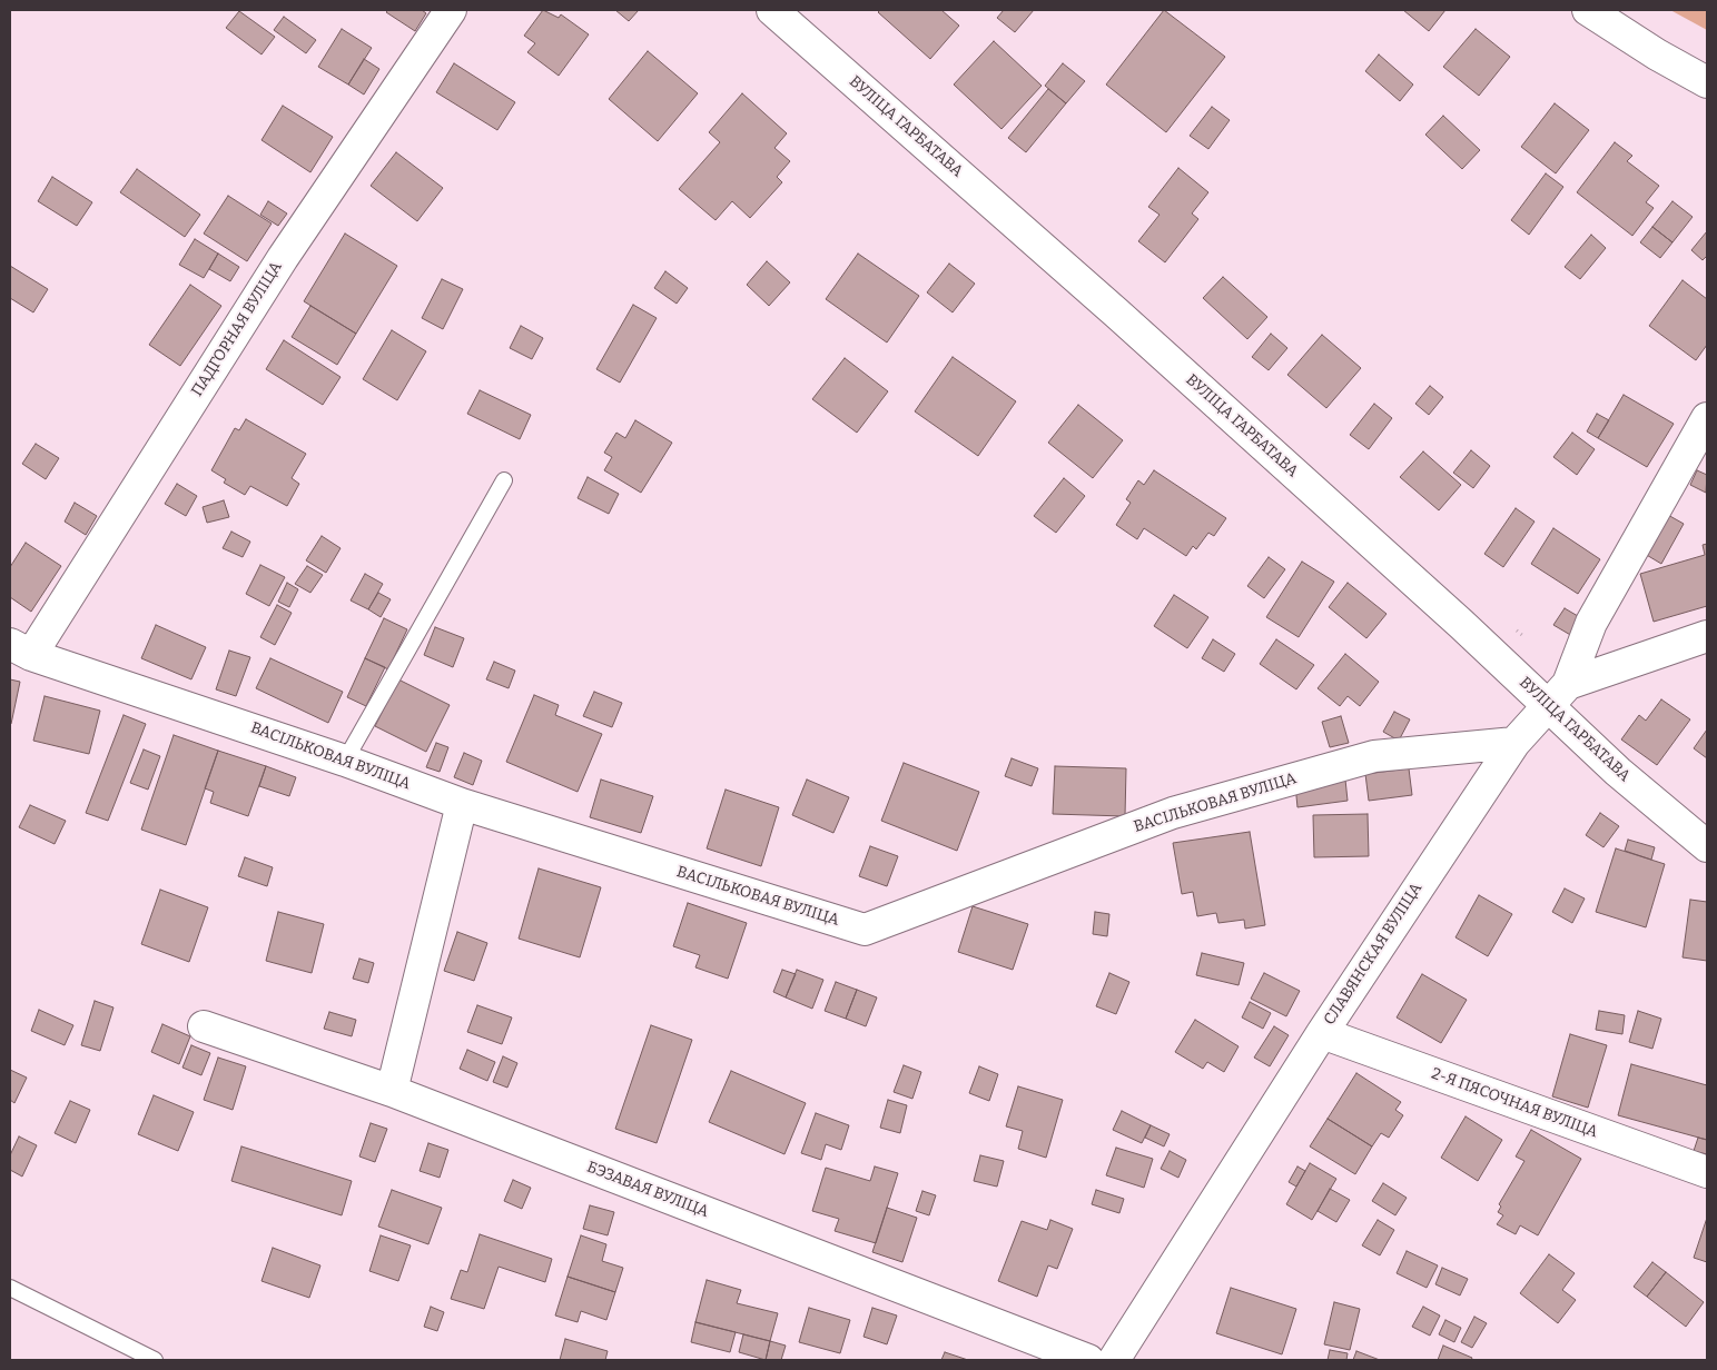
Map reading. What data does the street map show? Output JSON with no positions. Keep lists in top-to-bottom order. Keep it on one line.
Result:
{"streets":{"street":["ВУЛІЦА ГАРБАТАВА","ПАДГОРНАЯ ВУЛІЦА","ВАСІЛЬКОВАЯ ВУЛІЦА","СЛАВЯНСКАЯ ВУЛІЦА","2-Я ПЯСОЧНАЯ ВУЛІЦА","БЭЗАВАЯ ВУЛІЦА"]},"crossings":[["ВУЛІЦА ГАРБАТАВА","СЛАВЯНСКАЯ ВУЛІЦА"],["ПАДГОРНАЯ ВУЛІЦА","ВАСІЛЬКОВАЯ ВУЛІЦА"],["ВАСІЛЬКОВАЯ ВУЛІЦА","СЛАВЯНСКАЯ ВУЛІЦА"],["СЛАВЯНСКАЯ ВУЛІЦА","2-Я ПЯСОЧНАЯ ВУЛІЦА"]]}
